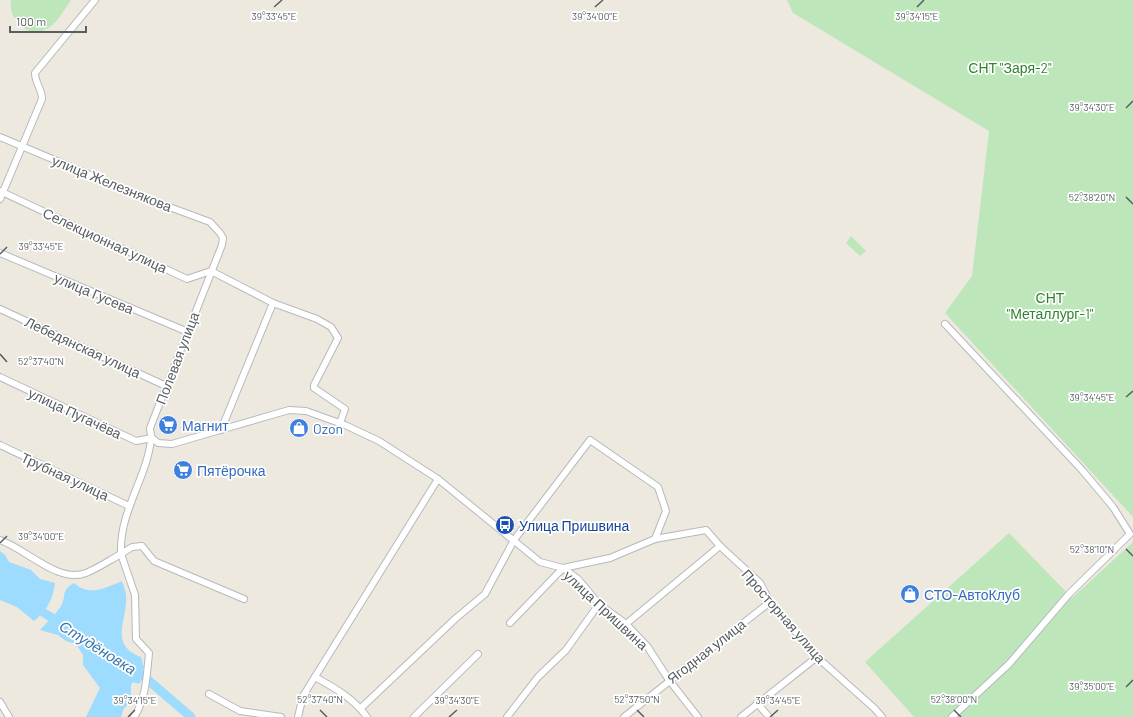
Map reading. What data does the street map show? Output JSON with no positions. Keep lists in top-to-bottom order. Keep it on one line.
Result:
{"streets":{"street":["улица Железнякова","Селекционная улица","улица Гусева","Лебедянская улица","Полевая улица","улица Пугачёва","Трубная улица","улица Пришвина","Просторная улица","Ягодная улица"]},"crossings":[["улица Железнякова","Полевая улица"],["Селекционная улица","Полевая улица"],["улица Гусева","Полевая улица"],["Лебедянская улица","Полевая улица"],["Полевая улица","улица Пугачёва"],["Полевая улица","Трубная улица"],["Полевая улица","улица Пришвина"],["улица Пугачёва","улица Пришвина"],["улица Пришвина","Ягодная улица"],["Просторная улица","Ягодная улица"]],"water":["Студёновка"],"parks":["СНТ \"Заря-2\"","СНТ \"Металлург-1\""],"places":{"supermarket":["Магнит","Пятёрочка"],"shop":["Ozon","СТО-АвтоКлуб"],"bus stop":["Улица Пришвина"]},"scale_bar":"100 m","coordinates":["39°33'45\"E","39°34'00\"E","39°34'15\"E","39°34'30\"E","52°38'20\"N","52°37'40\"N","39°34'45\"E","52°38'10\"N","39°35'00\"E","52°37'50\"N","52°38'00\"N"]}
